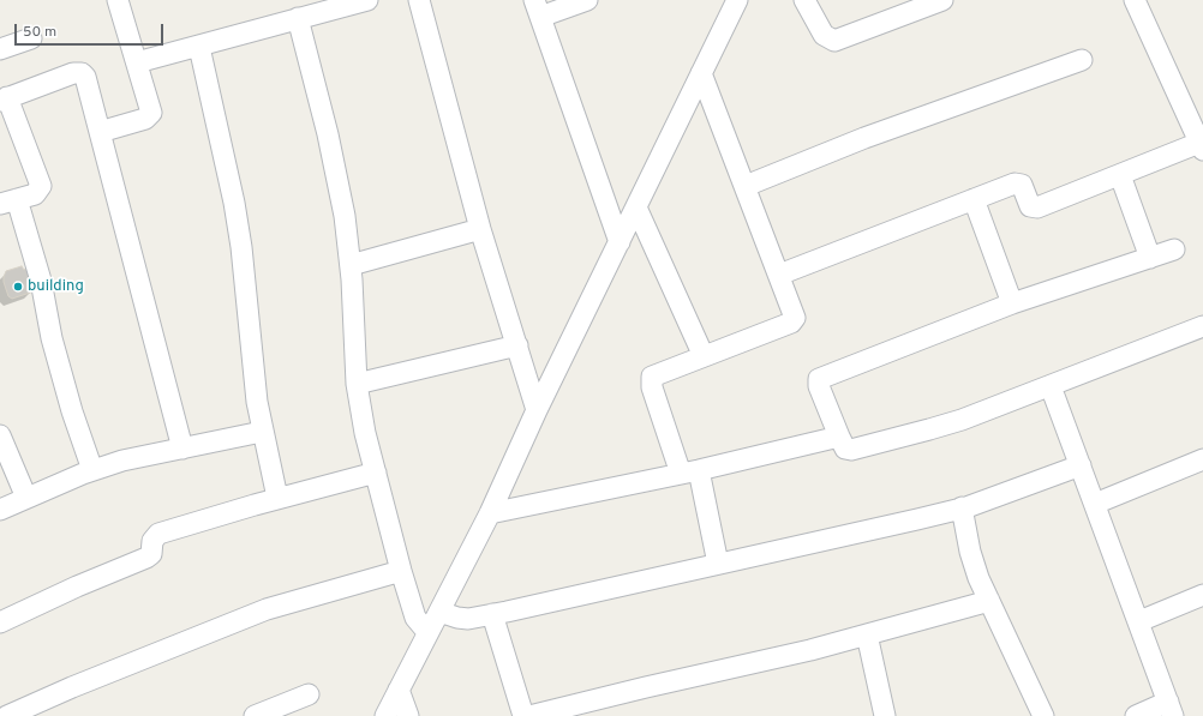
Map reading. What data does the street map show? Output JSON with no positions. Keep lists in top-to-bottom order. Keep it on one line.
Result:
{"places":["building"],"scale_bar":"50 m"}
